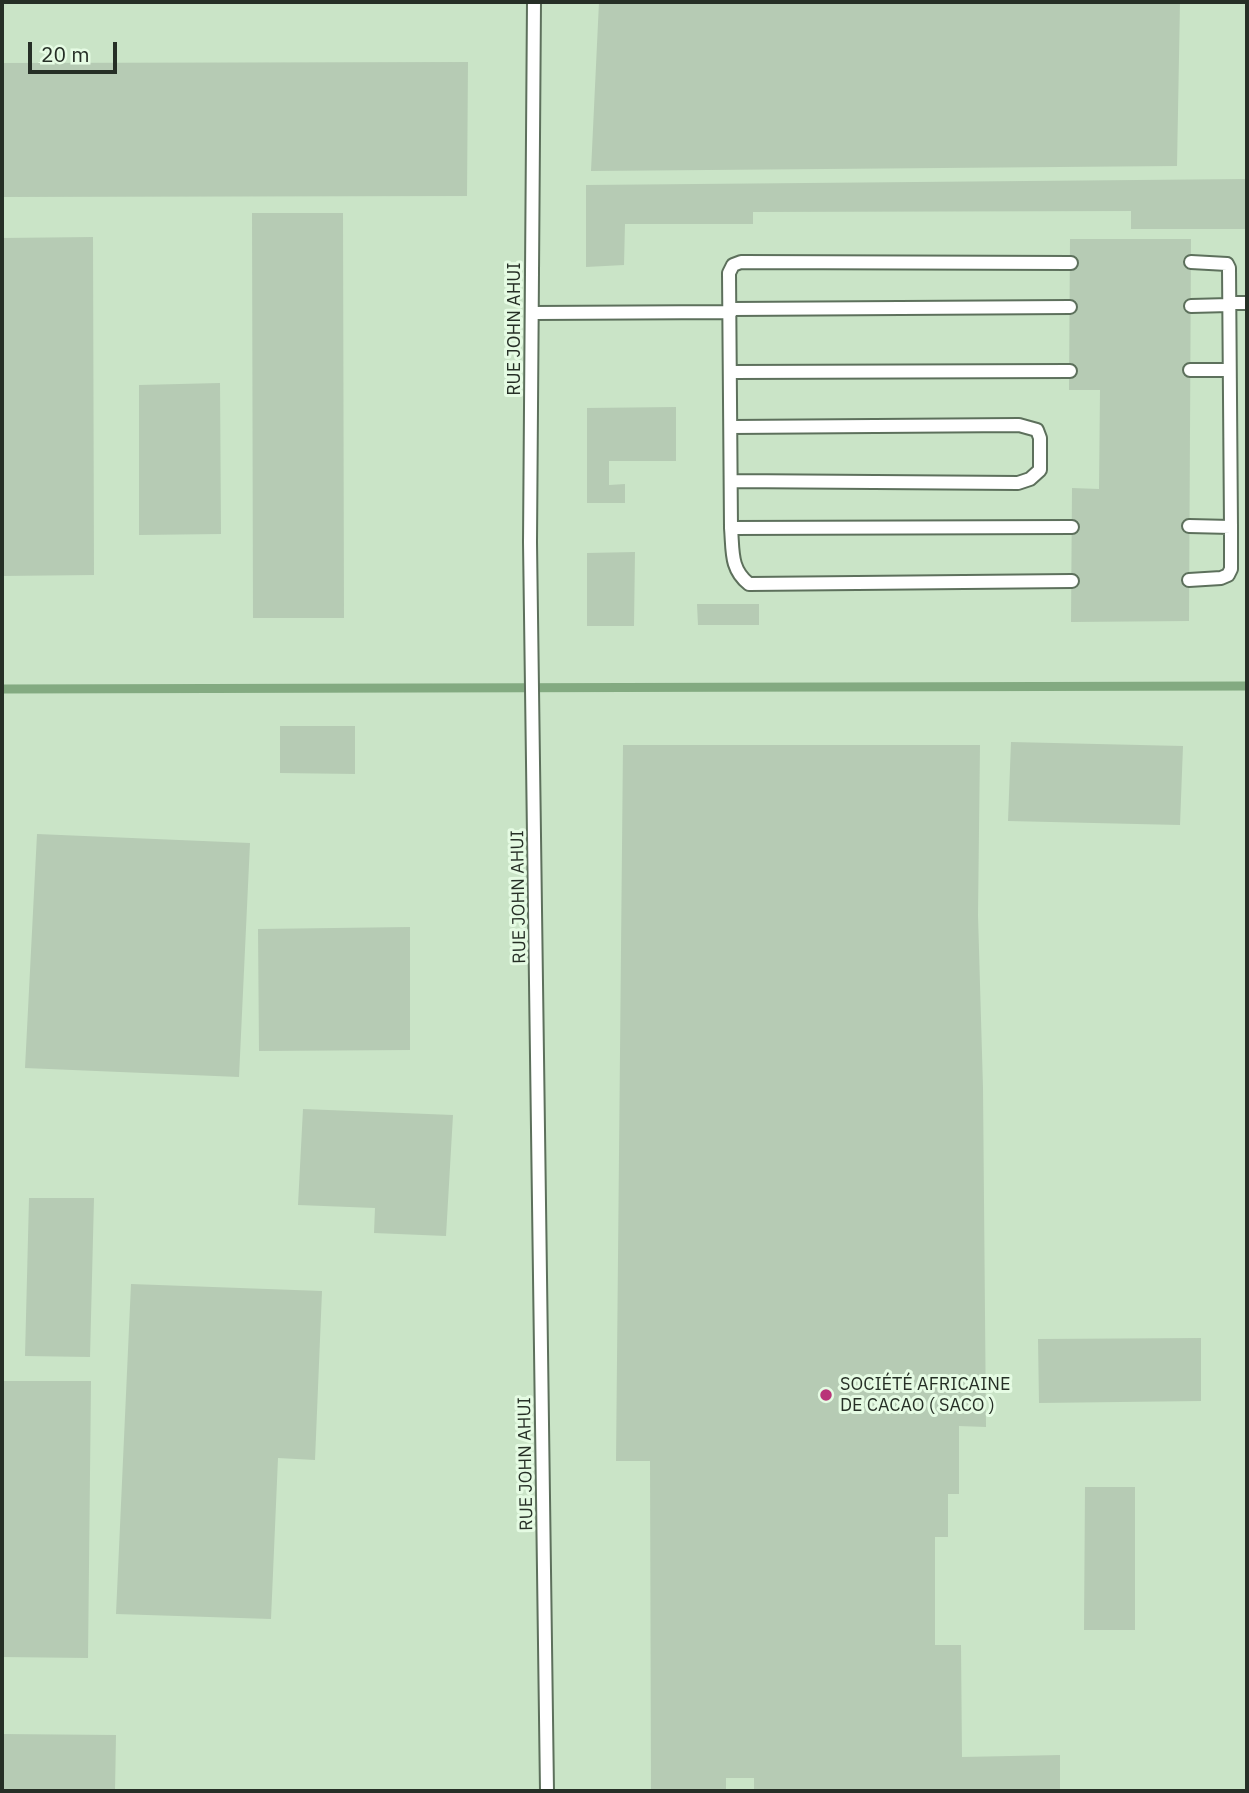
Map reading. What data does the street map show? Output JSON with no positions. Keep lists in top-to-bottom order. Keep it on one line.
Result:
{"streets":{"lane":["RUE JOHN AHUI"]},"places":["SOCIÉTÉ AFRICAINE DE CACAO ( SACO )"],"scale_bar":"20 m"}
